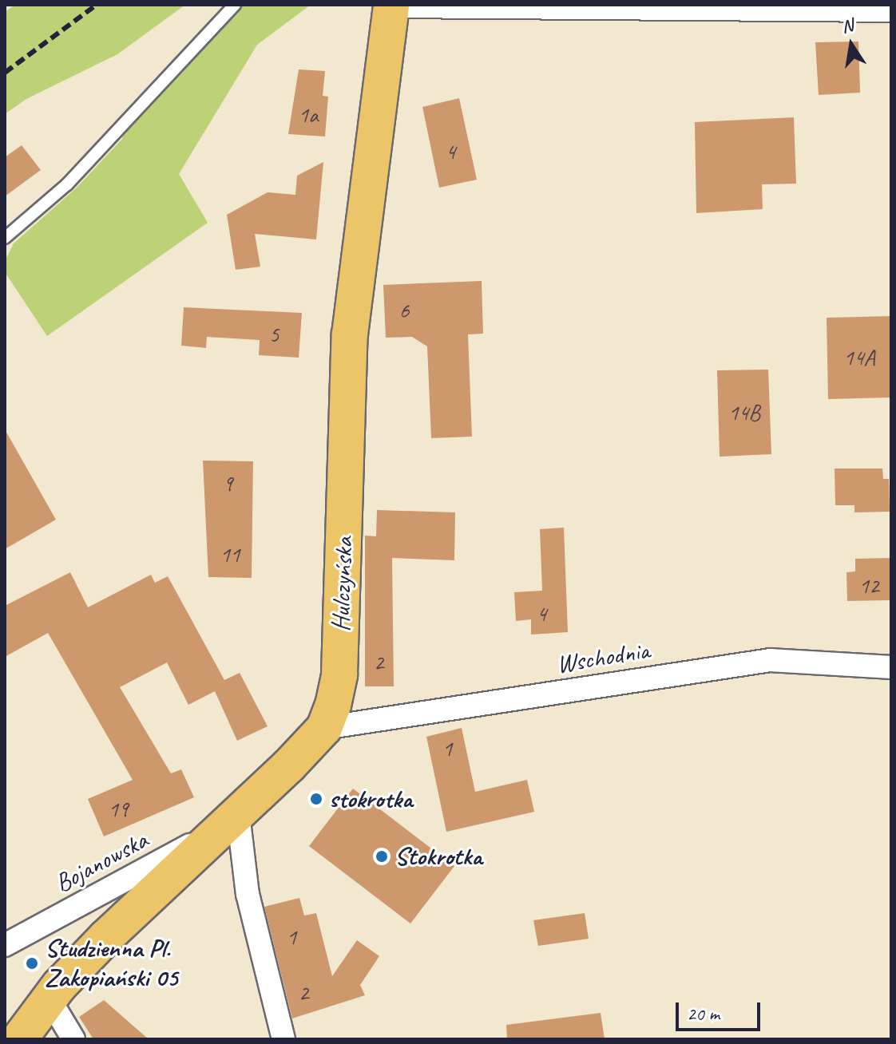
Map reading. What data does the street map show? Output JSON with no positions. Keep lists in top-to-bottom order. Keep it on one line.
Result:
{"streets":{"main road":["Hulczyńska"],"street":["Wschodnia","Bojanowska"]},"crossings":[["Hulczyńska","Wschodnia"],["Hulczyńska","Bojanowska"]],"places":["stokrotka","Stokrotka","Studzienna Pl. Zakopiański 05"],"house_numbers":["1a","4","6","5","14A","14B","9","11","12","4","2","1","19","1","2"],"scale_bar":"20 m","north":"top"}
